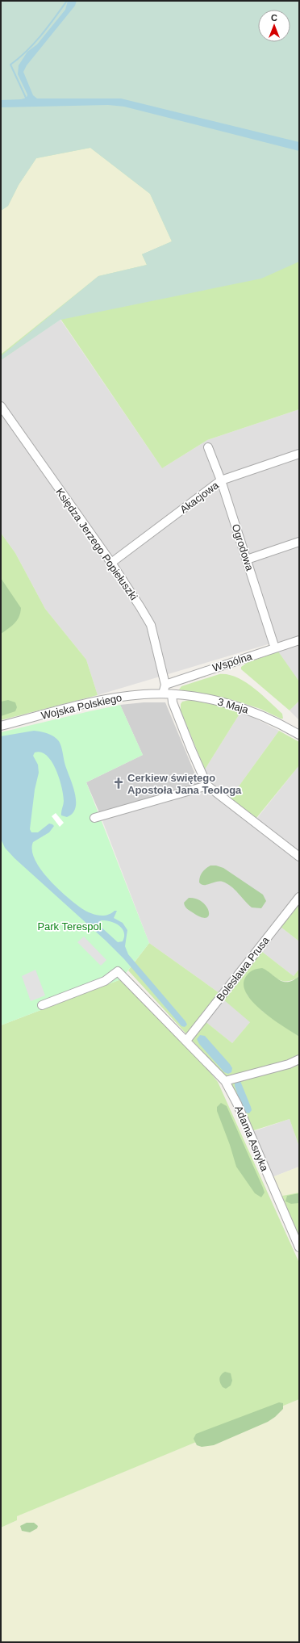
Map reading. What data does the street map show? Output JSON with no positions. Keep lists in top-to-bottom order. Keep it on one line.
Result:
{"streets":{"street":["Akacjowa","Księdza Jerzego Popiełuszki","Ogrodowa","Wspólna","3 Maja","Wojska Polskiego","Bolesława Prusa","Adama Asnyka"]},"crossings":[["Akacjowa","Księdza Jerzego Popiełuszki"],["Akacjowa","Ogrodowa"],["Księdza Jerzego Popiełuszki","Wspólna"],["Księdza Jerzego Popiełuszki","3 Maja"],["Księdza Jerzego Popiełuszki","Wojska Polskiego"],["Ogrodowa","Wspólna"],["3 Maja","Wojska Polskiego"],["Bolesława Prusa","Adama Asnyka"]],"parks":["Park Terespol"],"places":{"church":["Cerkiew świętego Apostoła Jana Teologa"]},"north":"top"}
